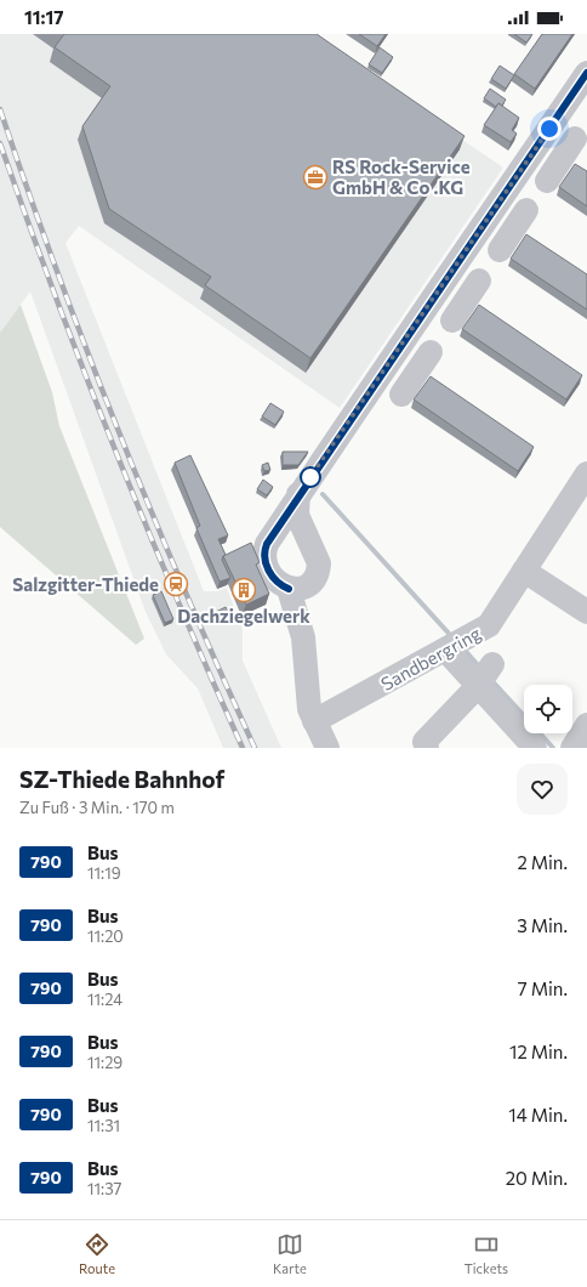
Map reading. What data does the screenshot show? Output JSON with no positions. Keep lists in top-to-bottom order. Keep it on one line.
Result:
{"streets":{"street":["Sandbergring"]},"places":{"office":["RS Rock-Service GmbH & Co .KG"],"station":["Salzgitter-Thiede"],"building":["Dachziegelwerk"]},"lines":["bus line 790"],"page":{"status":"11:17","heading":["SZ-Thiede Bahnhof","Zu Fuß · 3 Min. · 170 m"],"list":[{"mark":"790","name":"Bus","note":"11:19","value":"2 Min."},{"mark":"790","name":"Bus","note":"11:20","value":"3 Min."},{"mark":"790","name":"Bus","note":"11:24","value":"7 Min."},{"mark":"790","name":"Bus","note":"11:29","value":"12 Min."},{"mark":"790","name":"Bus","note":"11:31","value":"14 Min."},{"mark":"790","name":"Bus","note":"11:37","value":"20 Min."}],"tabs":["Route","Karte","Tickets"]}}
